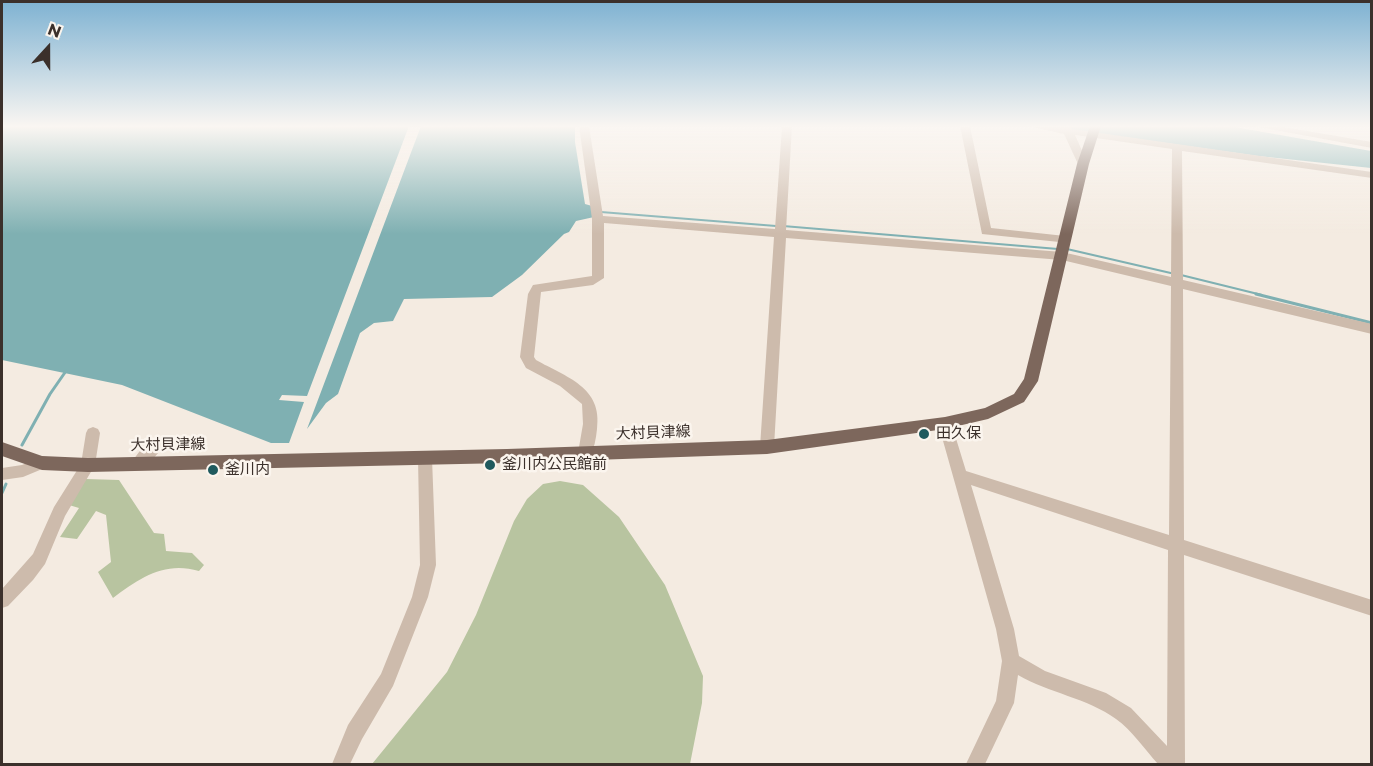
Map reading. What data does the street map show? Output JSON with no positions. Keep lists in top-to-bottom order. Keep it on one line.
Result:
{"streets":{"main road":["大村貝津線"]},"places":["田久保","釜川内公民館前","釜川内"],"north":"top"}
